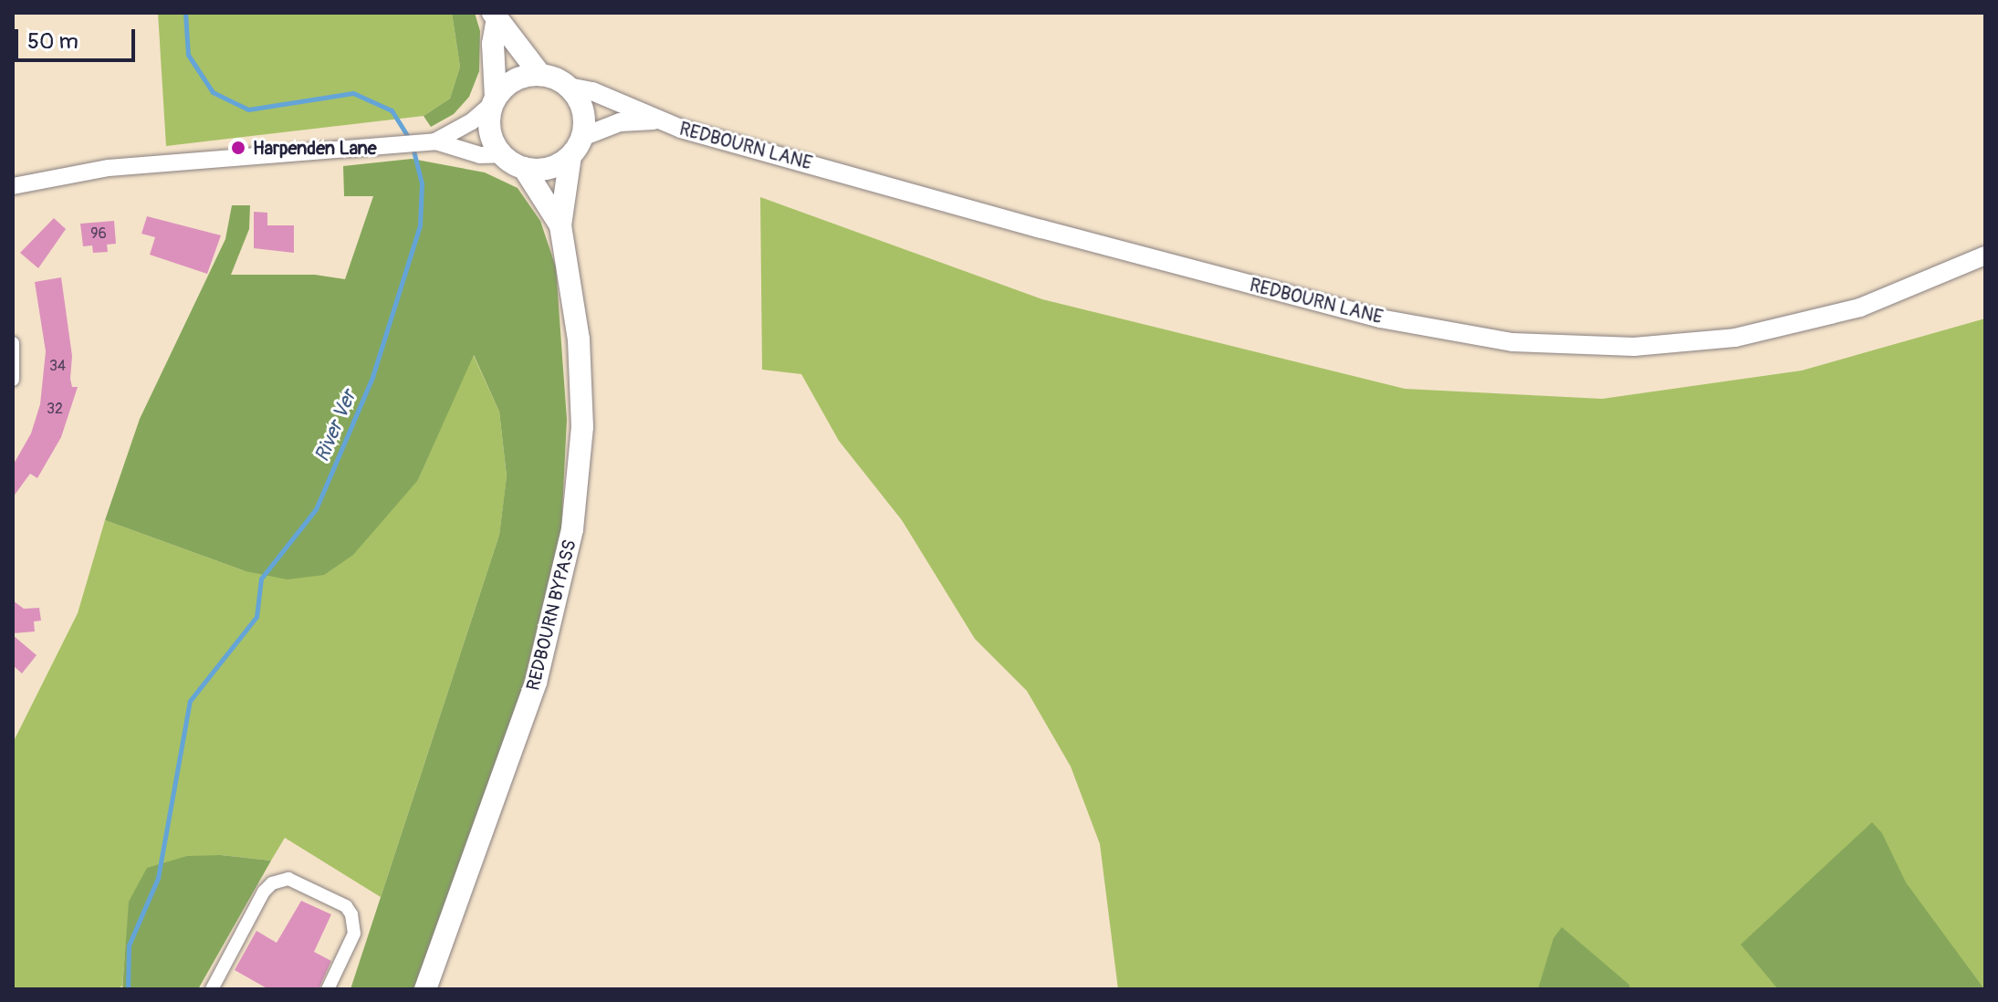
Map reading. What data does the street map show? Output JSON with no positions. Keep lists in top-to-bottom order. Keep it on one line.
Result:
{"streets":{"main road":["REDBOURN LANE","REDBOURN BYPASS"]},"crossings":[["REDBOURN LANE","REDBOURN BYPASS"]],"water":["River Ver"],"places":["Harpenden Lane"],"house_numbers":["96","34","32"],"scale_bar":"50 m"}
